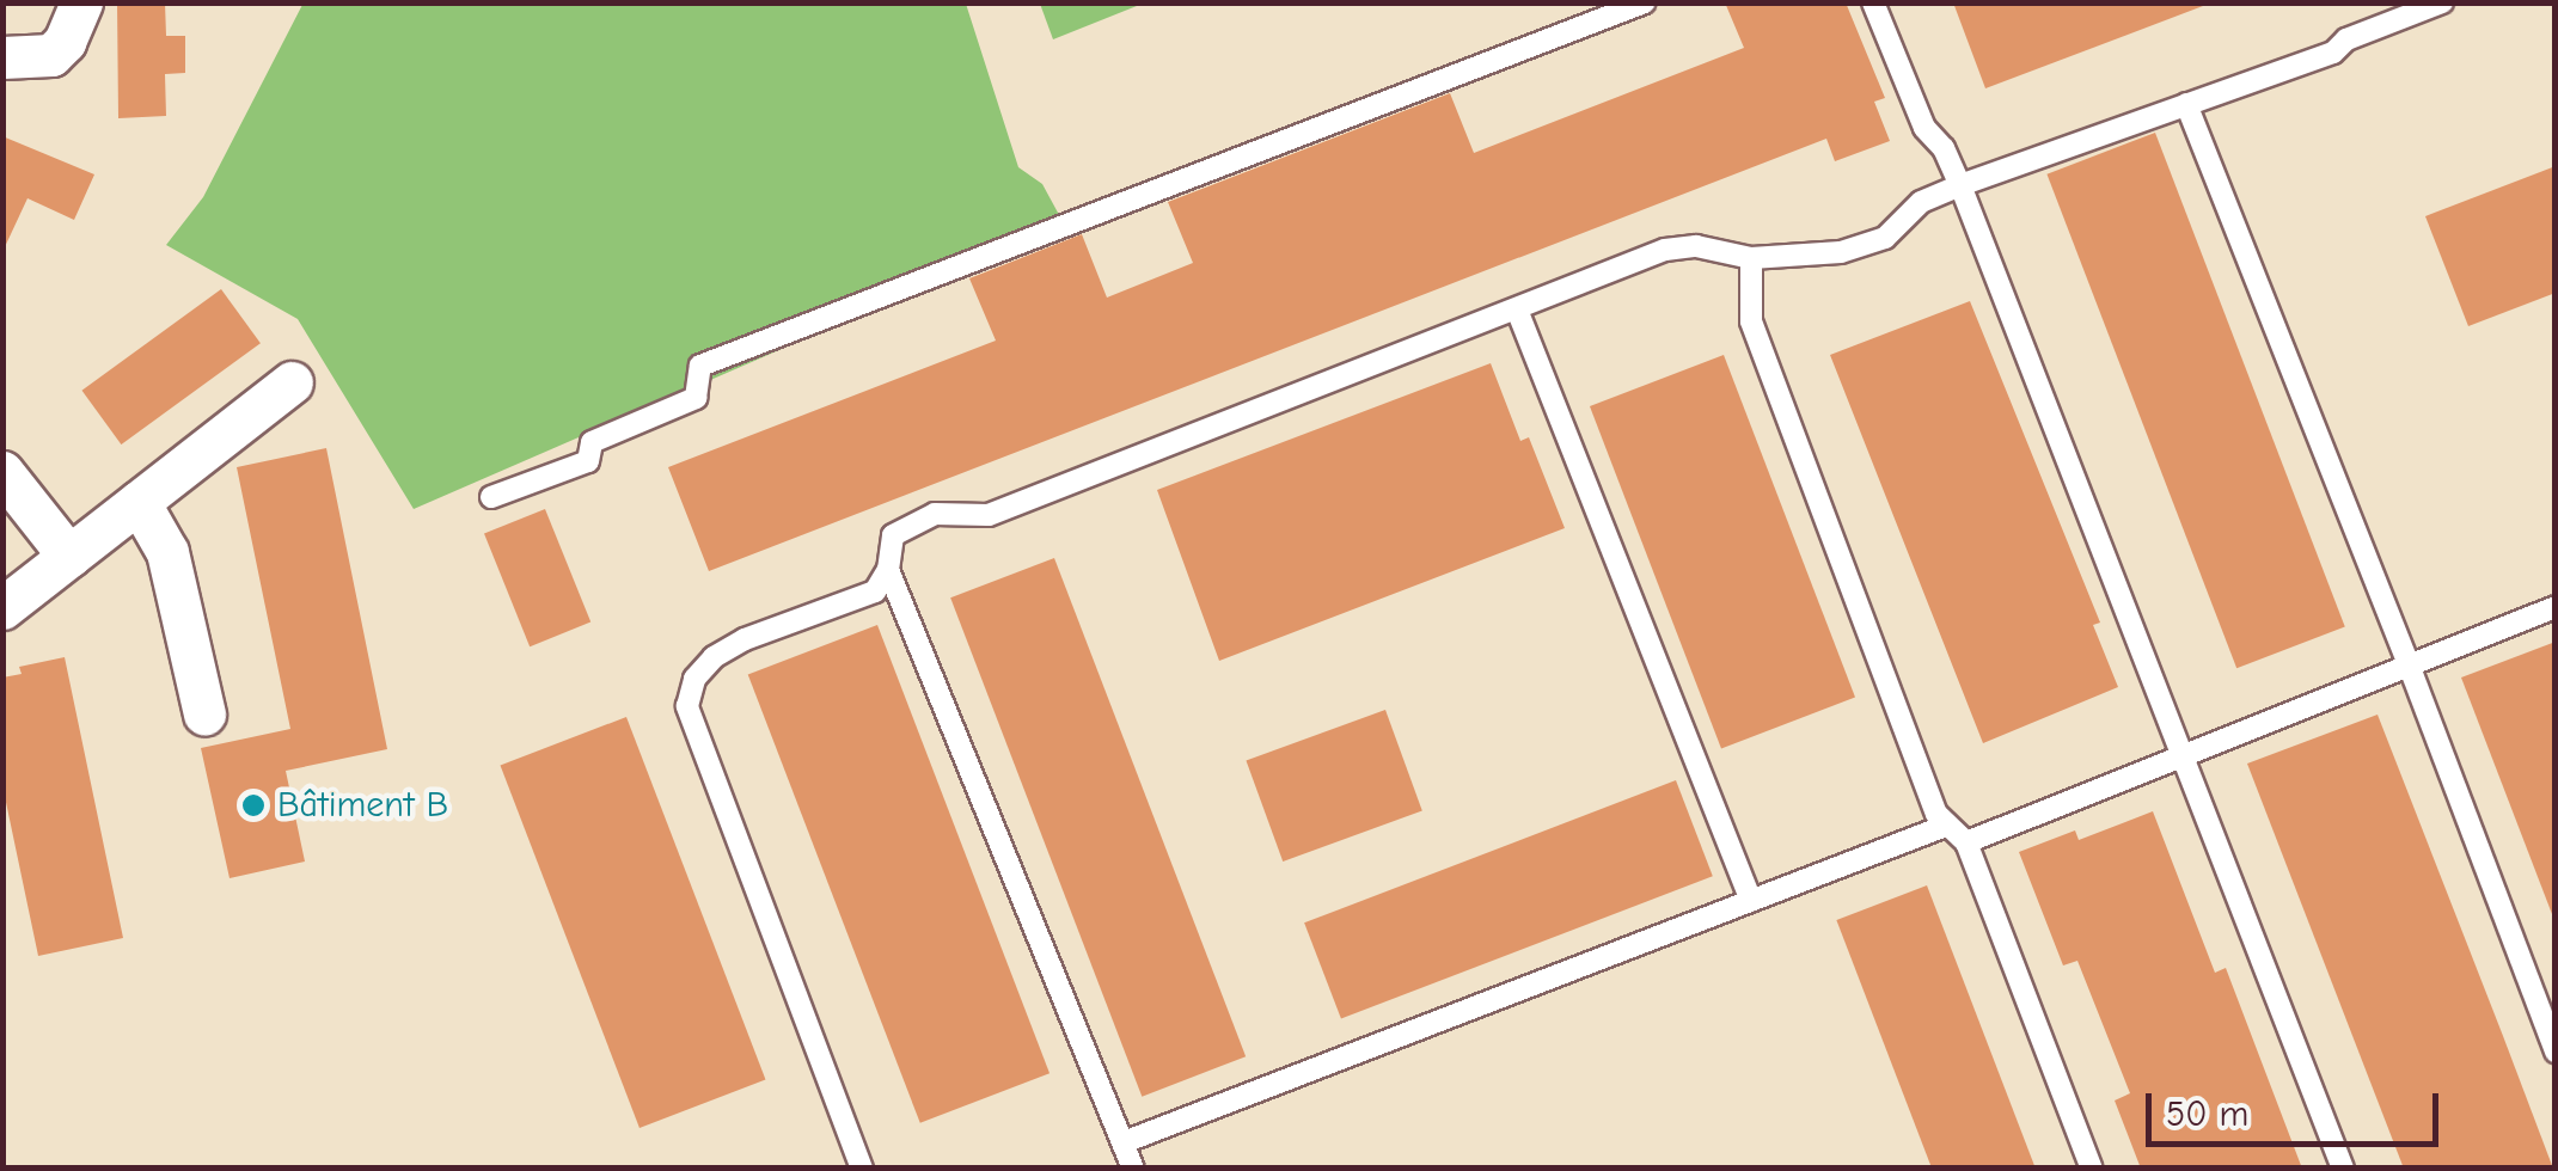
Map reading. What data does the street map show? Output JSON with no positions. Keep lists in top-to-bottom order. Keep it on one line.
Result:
{"places":["Bâtiment B"],"scale_bar":"50 m"}
